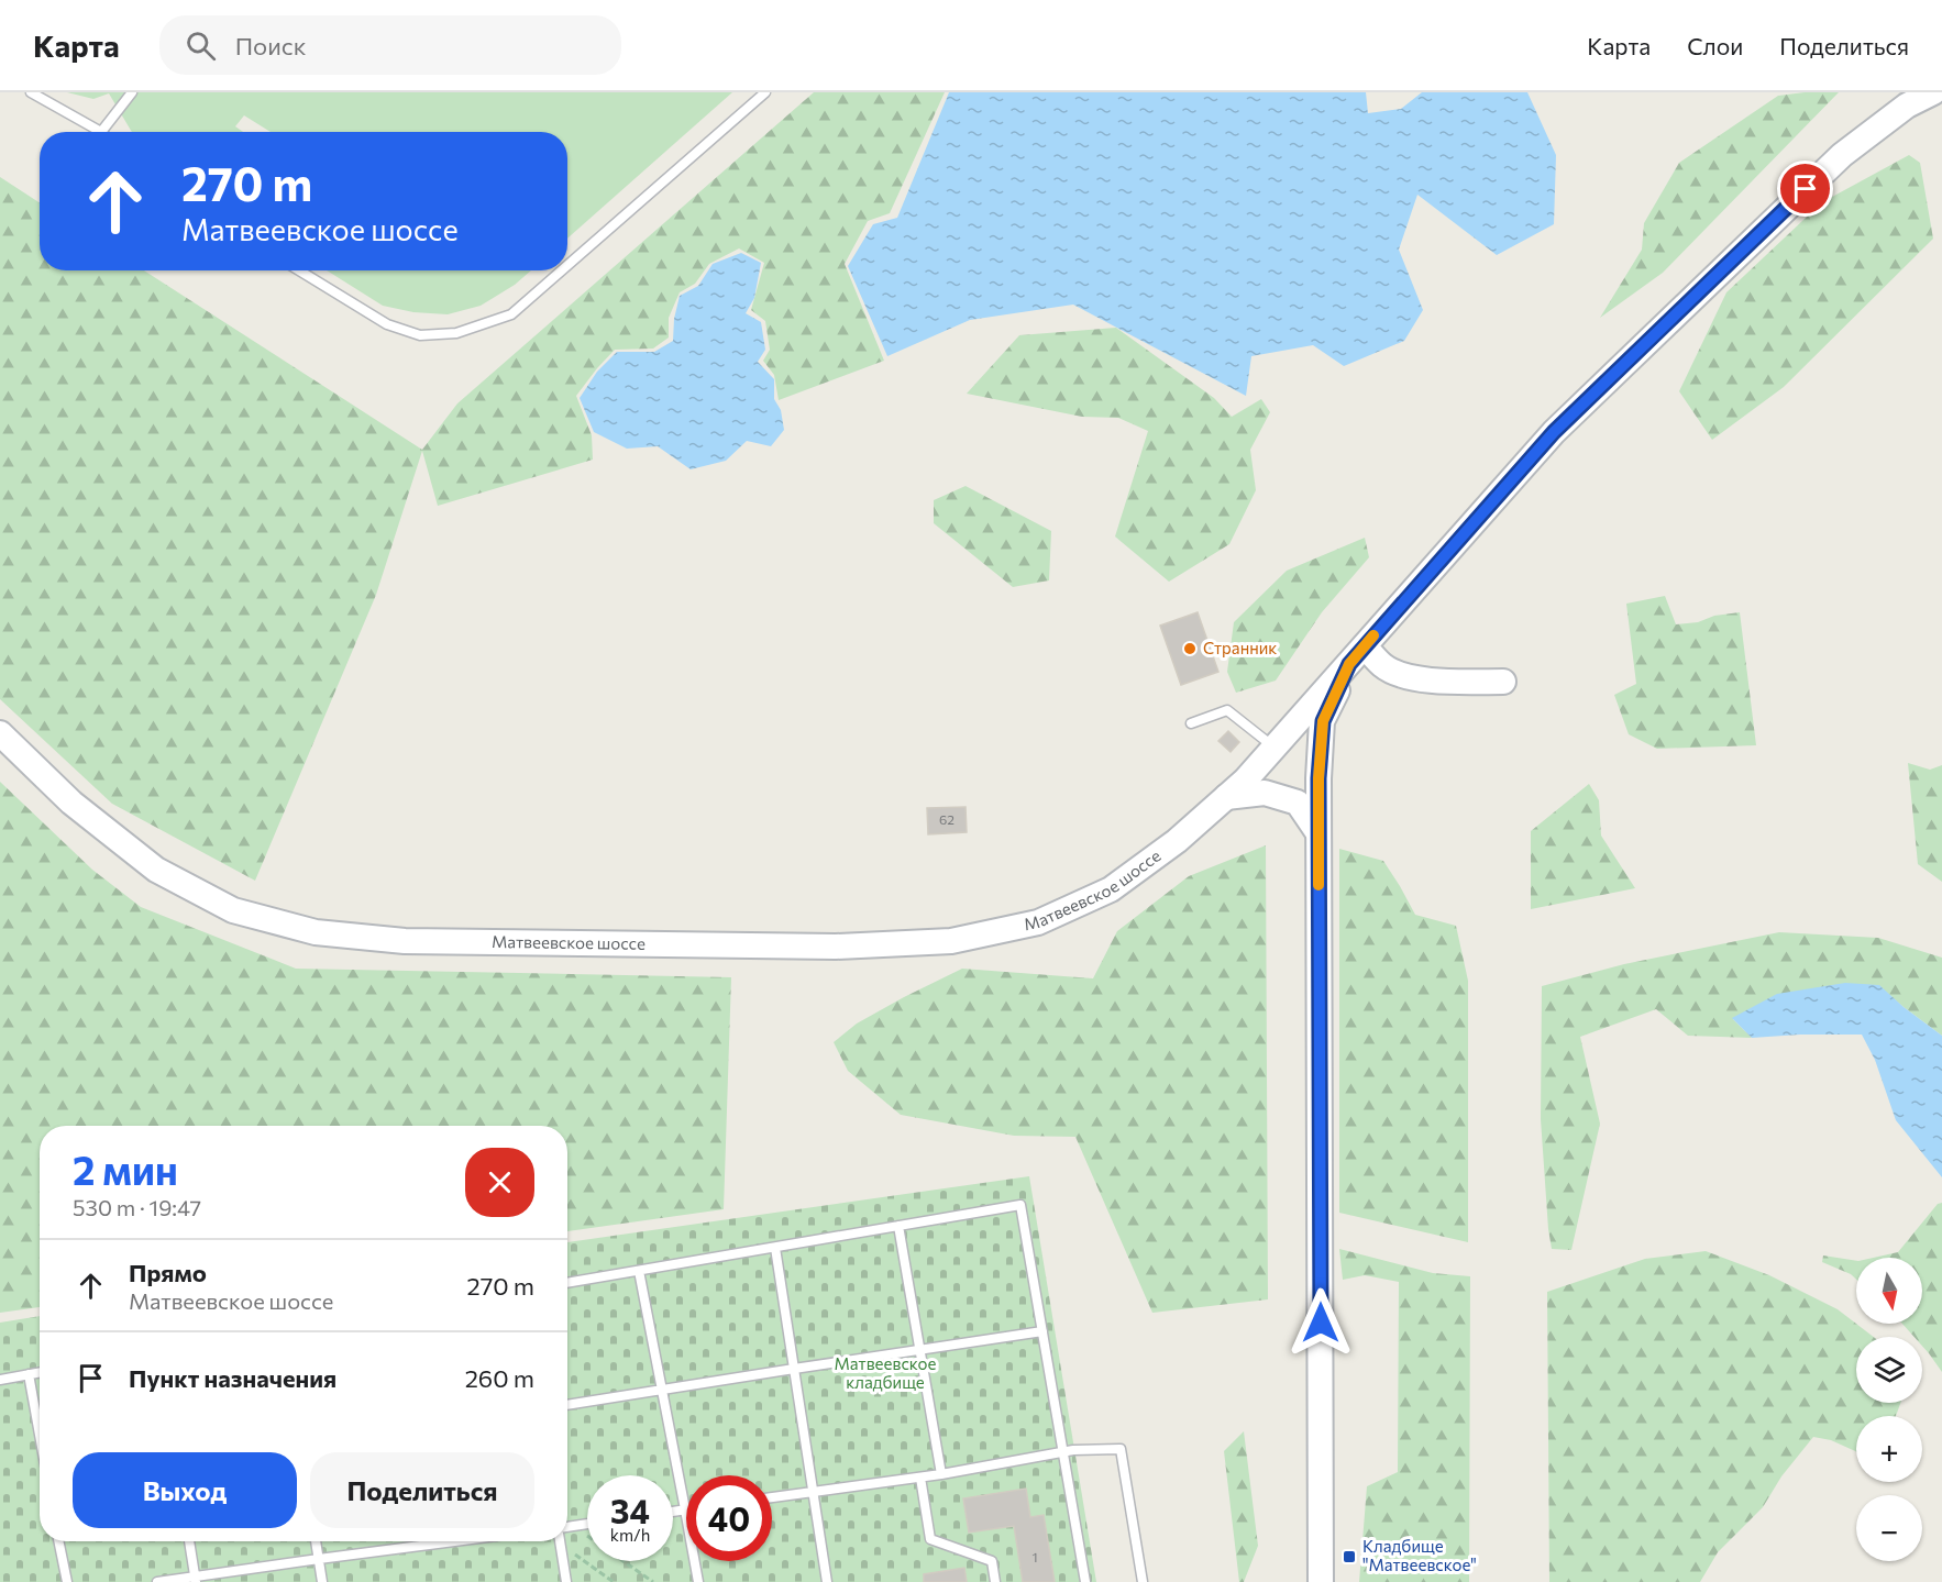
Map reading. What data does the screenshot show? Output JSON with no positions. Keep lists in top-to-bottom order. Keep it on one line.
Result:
{"streets":{"main road":["Матвеевское шоссе"]},"parks":["Матвеевское кладбище"],"places":{"other":["Странник"],"transit":["Кладбище \"Матвеевское\""]},"house_numbers":["62","1"],"north":"bottom","page":{"header":"Карта","search":"Поиск","nav":["Карта","Слои","Поделиться"],"turn":["270 m","Матвеевское шоссе"],"heading":["2 мин","530 m · 19:47"],"list":[{"name":"Прямо","note":"Матвеевское шоссе","value":"270 m"},{"name":"Пункт назначения","value":"260 m"}],"map_buttons":["+","−"],"buttons":["Выход","Поделиться"],"speed":"34 km/h","limit":"40"}}
